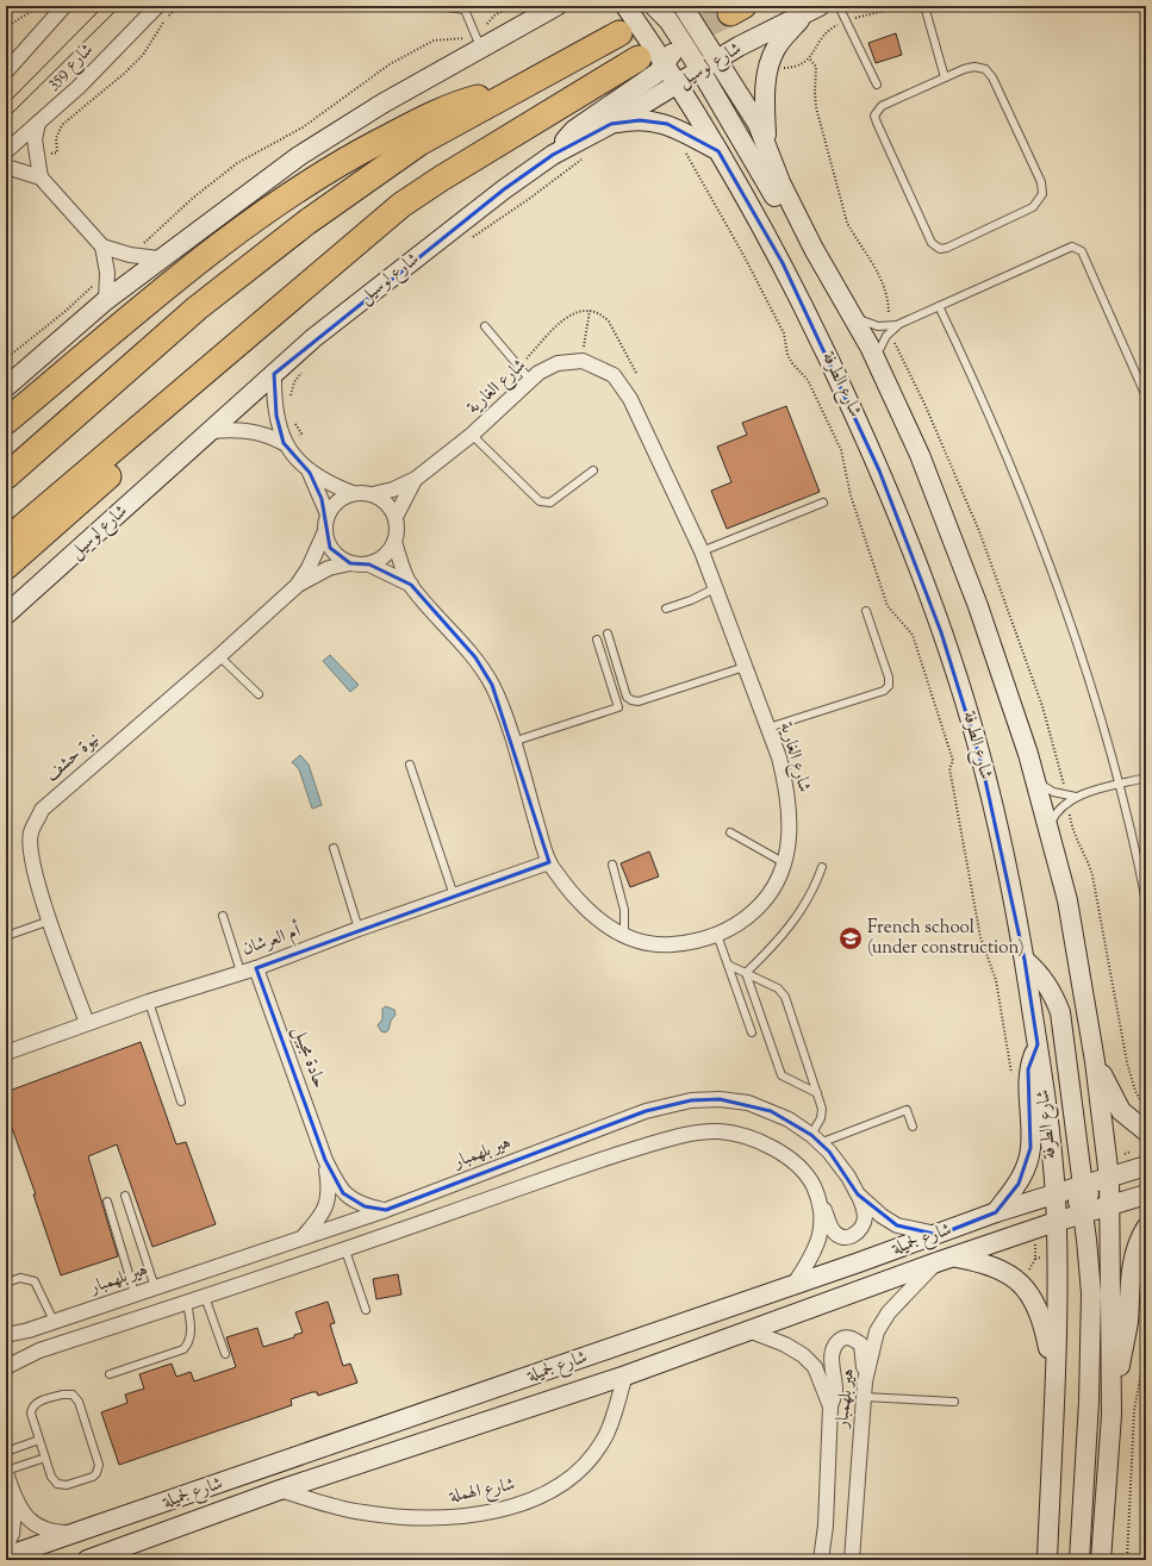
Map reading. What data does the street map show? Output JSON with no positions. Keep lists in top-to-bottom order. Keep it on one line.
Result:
{"streets":{"main road":["شارع لوسيل","شارع الطرفة","شارع لجميلة"],"street":["شارع 359","شارع الغارية","نيوة حشف","أم العرشان","حادة مجيبل","هير بلهمبار","شارع الهملة"]},"crossings":[["شارع لوسيل","شارع الطرفة"],["شارع الطرفة","شارع لجميلة"],["شارع الغارية","نيوة حشف"],["شارع الغارية","أم العرشان"],["نيوة حشف","أم العرشان"],["أم العرشان","حادة مجيبل"],["حادة مجيبل","هير بلهمبار"],["هير بلهمبار","شارع لجميلة"],["شارع لجميلة","شارع الهملة"]],"places":{"school or university":["French school (under construction)"]}}
